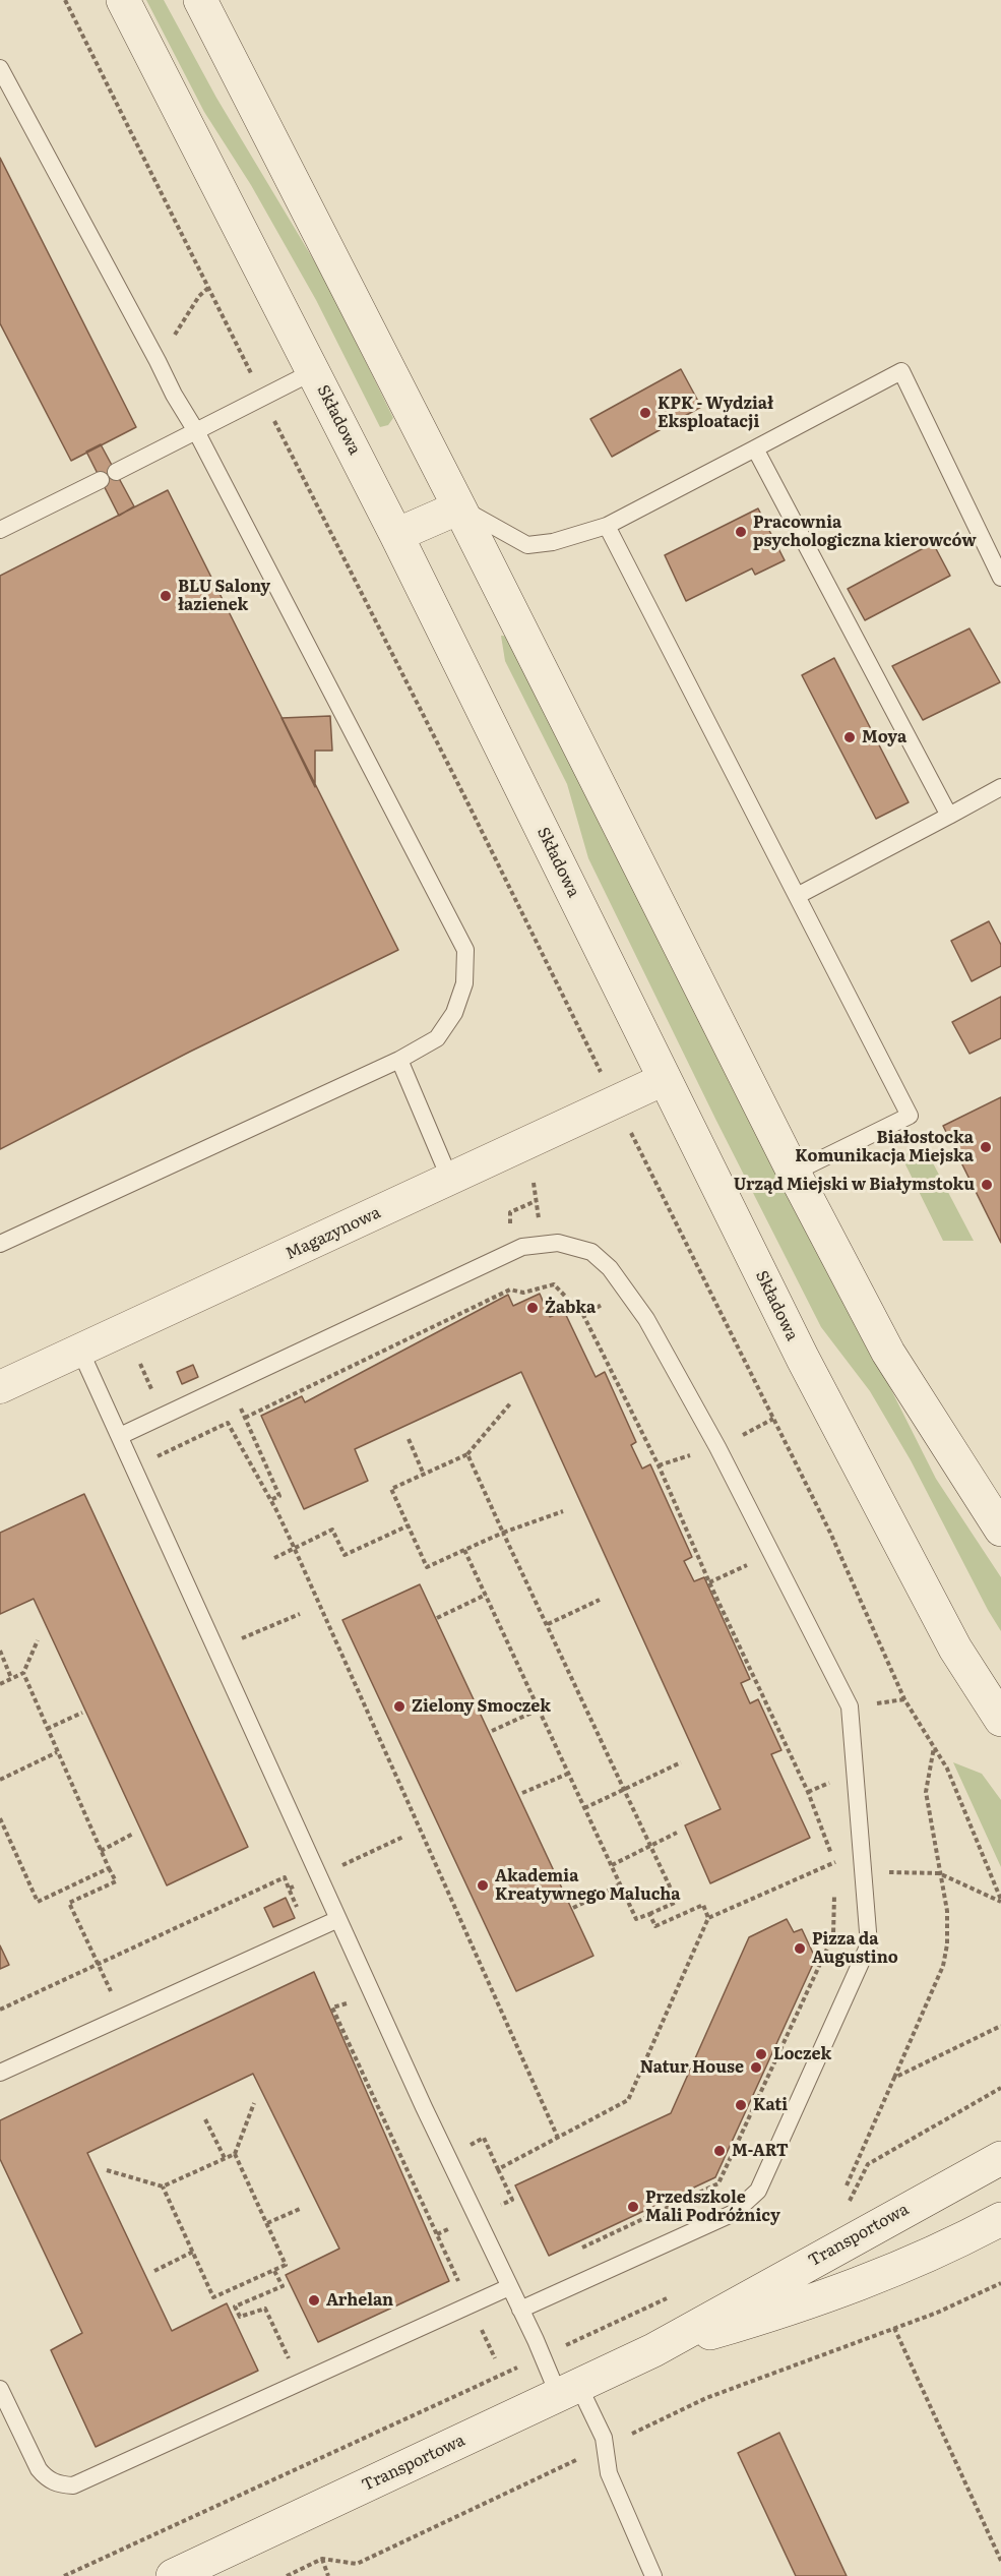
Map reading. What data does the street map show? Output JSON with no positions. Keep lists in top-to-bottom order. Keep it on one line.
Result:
{"streets":{"main road":["Składowa","Transportowa"],"street":["Magazynowa"]},"crossings":[["Składowa","Magazynowa"]],"places":["KPK - Wydział Eksploatacji","Pracownia psychologiczna kierowców","BLU Salony łazienek","Moya","Białostocka Komunikacja Miejska","Urząd Miejski w Białymstoku","Żabka","Zielony Smoczek","Akademia Kreatywnego Malucha","Pizza da Augustino","Loczek","Natur House","Kati","M-ART","Przedszkole Mali Podróżnicy","Arhelan"]}
